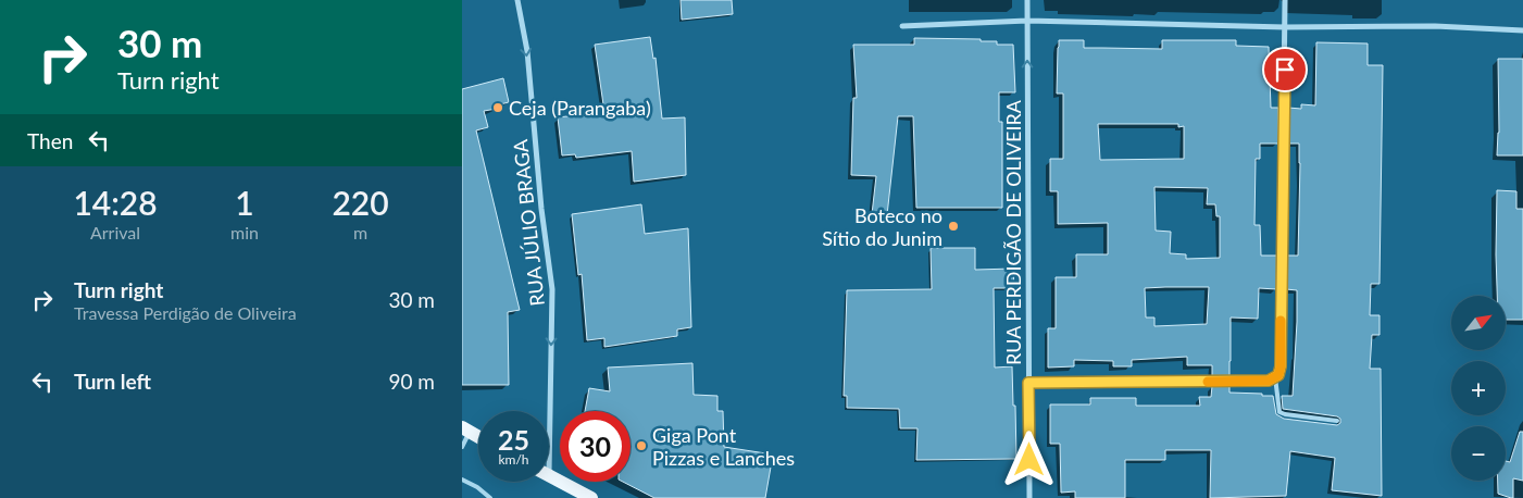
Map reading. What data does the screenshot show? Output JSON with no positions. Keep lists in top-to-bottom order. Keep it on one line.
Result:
{"streets":{"street":["RUA JÚLIO BRAGA","RUA PERDIGÃO DE OLIVEIRA"]},"one_way":["RUA JÚLIO BRAGA","RUA PERDIGÃO DE OLIVEIRA"],"places":["Ceja (Parangaba)","Boteco no Sítio do Junim","Giga Pont Pizzas e Lanches"],"north":"top right","page":{"turn":["30 m","Turn right"],"then":"Then","eta":["14:28","Arrival","1","min","220","m"],"list":[{"name":"Turn right","note":"Travessa Perdigão de Oliveira","value":"30 m"},{"name":"Turn left","value":"90 m"}],"map_buttons":["+","−"],"speed":"25 km/h","limit":"30"}}
